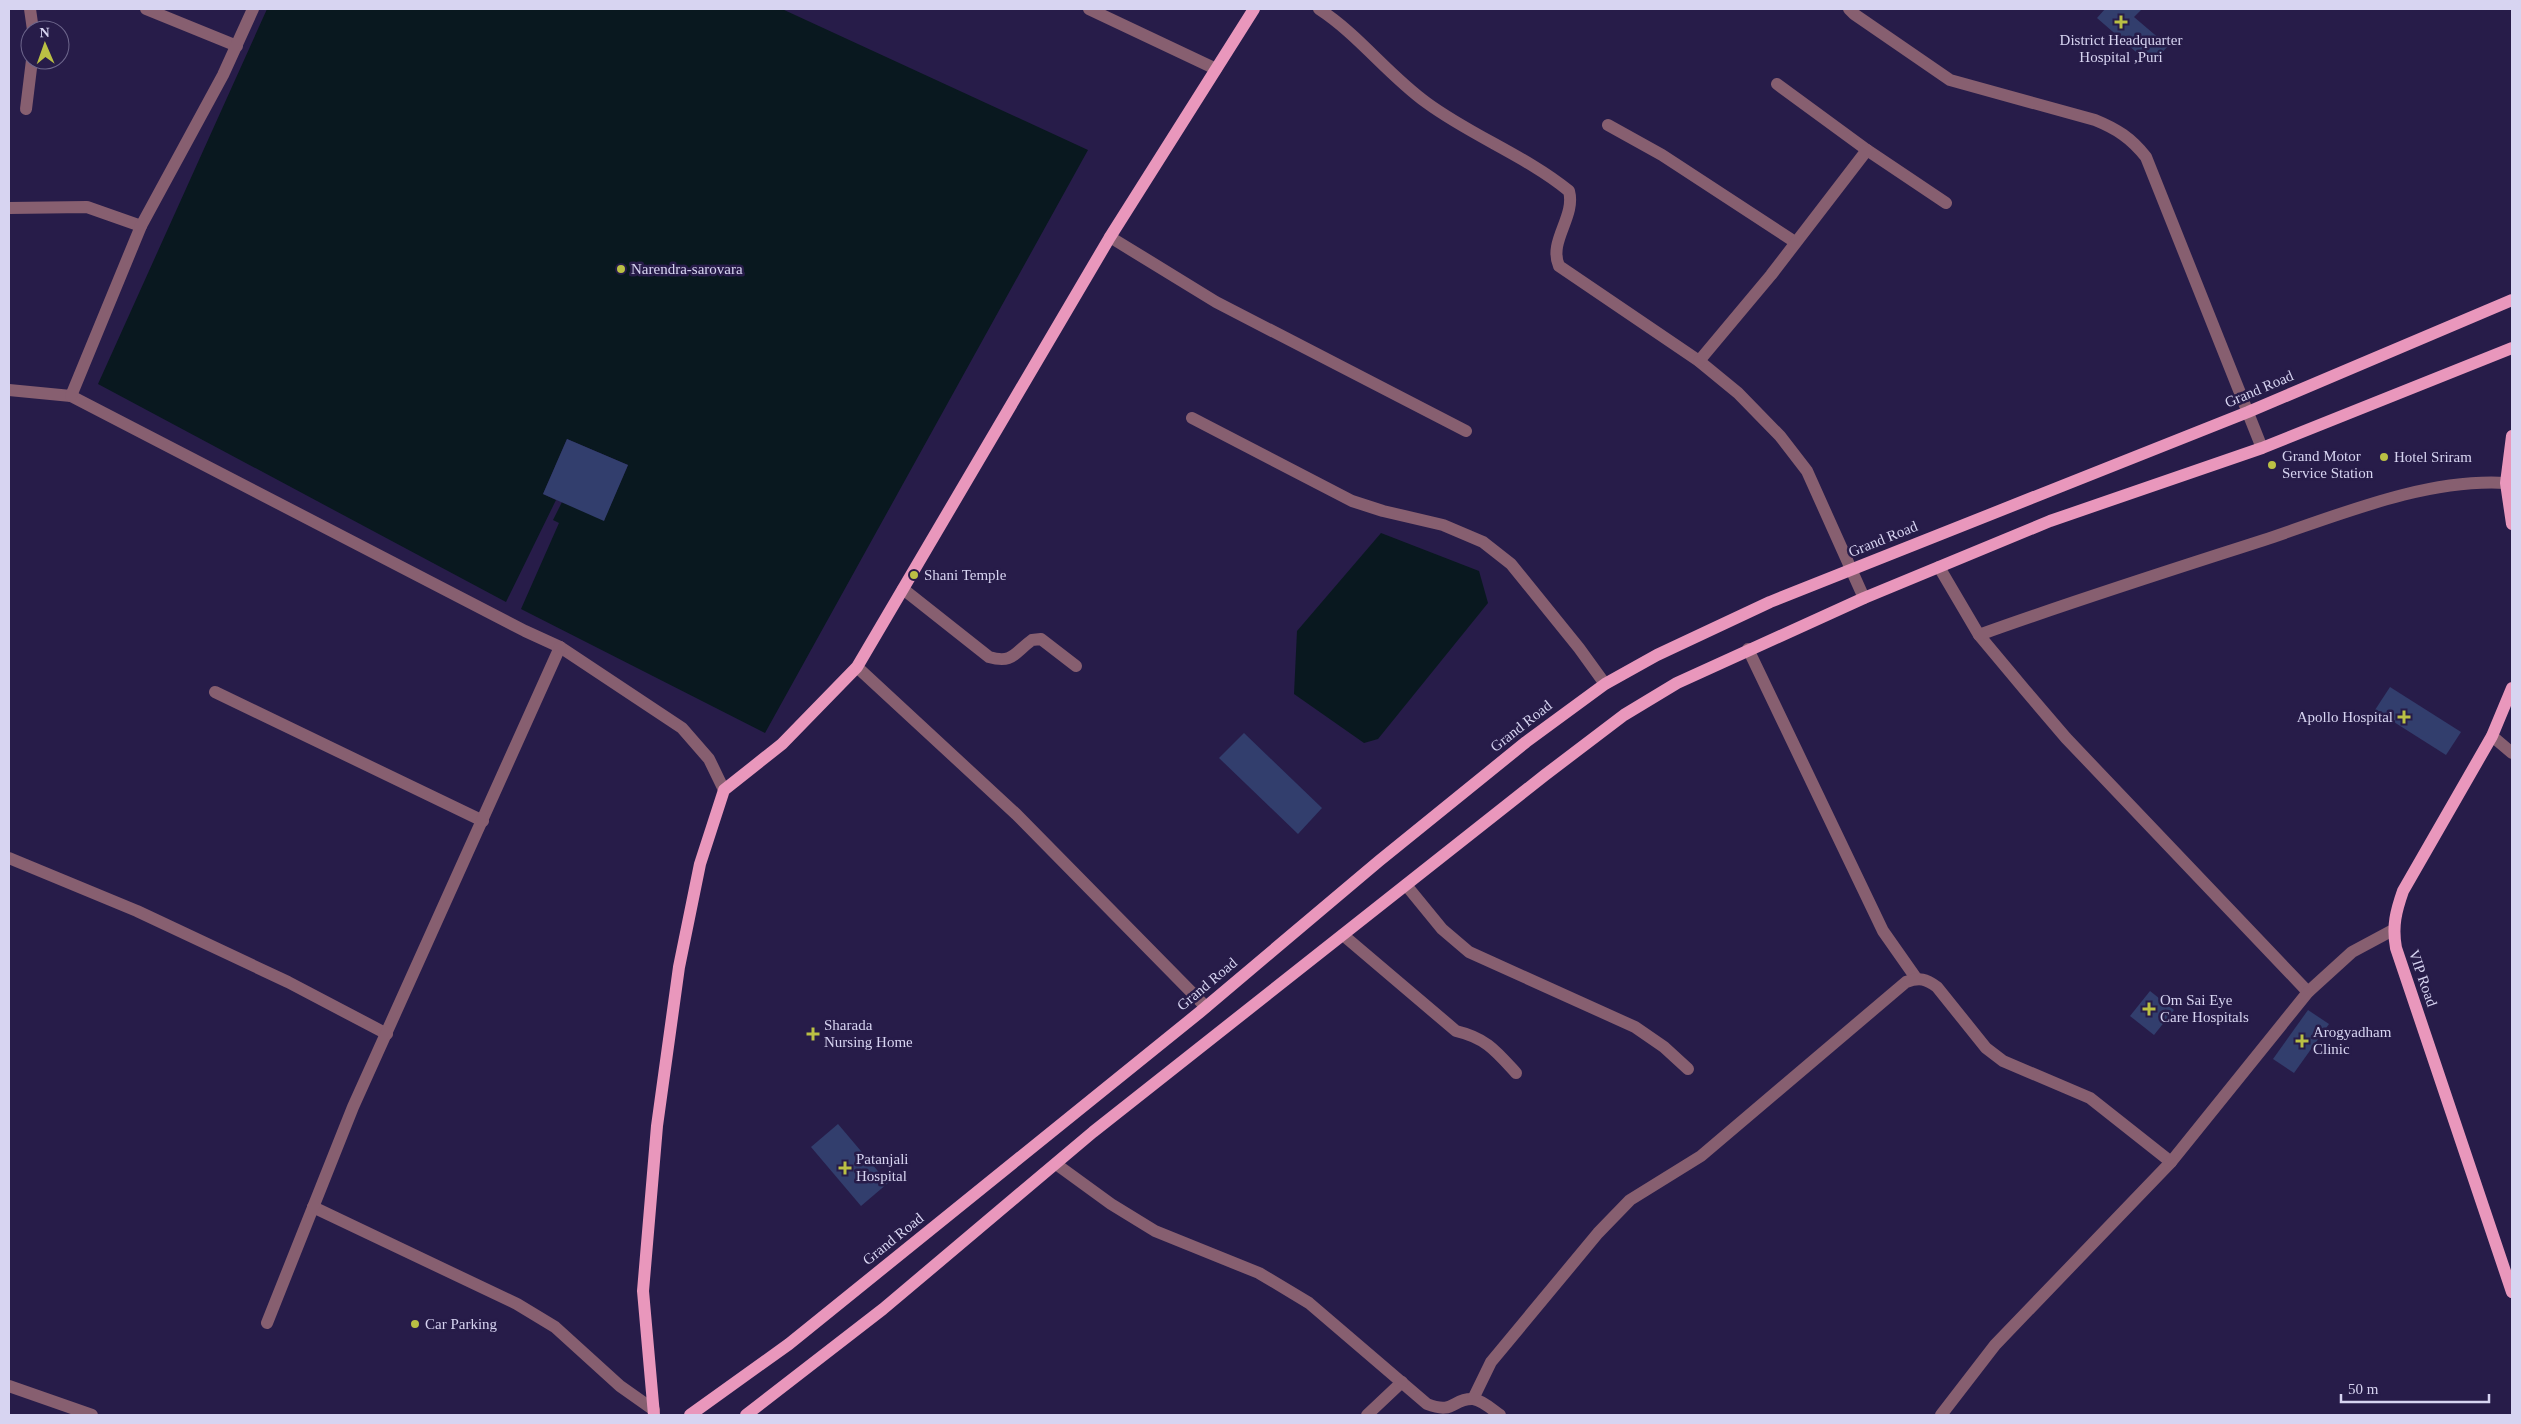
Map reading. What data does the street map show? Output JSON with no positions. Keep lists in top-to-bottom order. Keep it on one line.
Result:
{"streets":{"main road":["Grand Road","VIP Road"]},"places":{"health":["District Headquarter Hospital ,Puri","Apollo Hospital","Om Sai Eye Care Hospitals","Sharada Nursing Home","Arogyadham Clinic","Patanjali Hospital"],"other":["Narendra-sarovara","Hotel Sriram","Grand Motor Service Station","Shani Temple","Car Parking"]},"scale_bar":"50 m","north":"top"}
